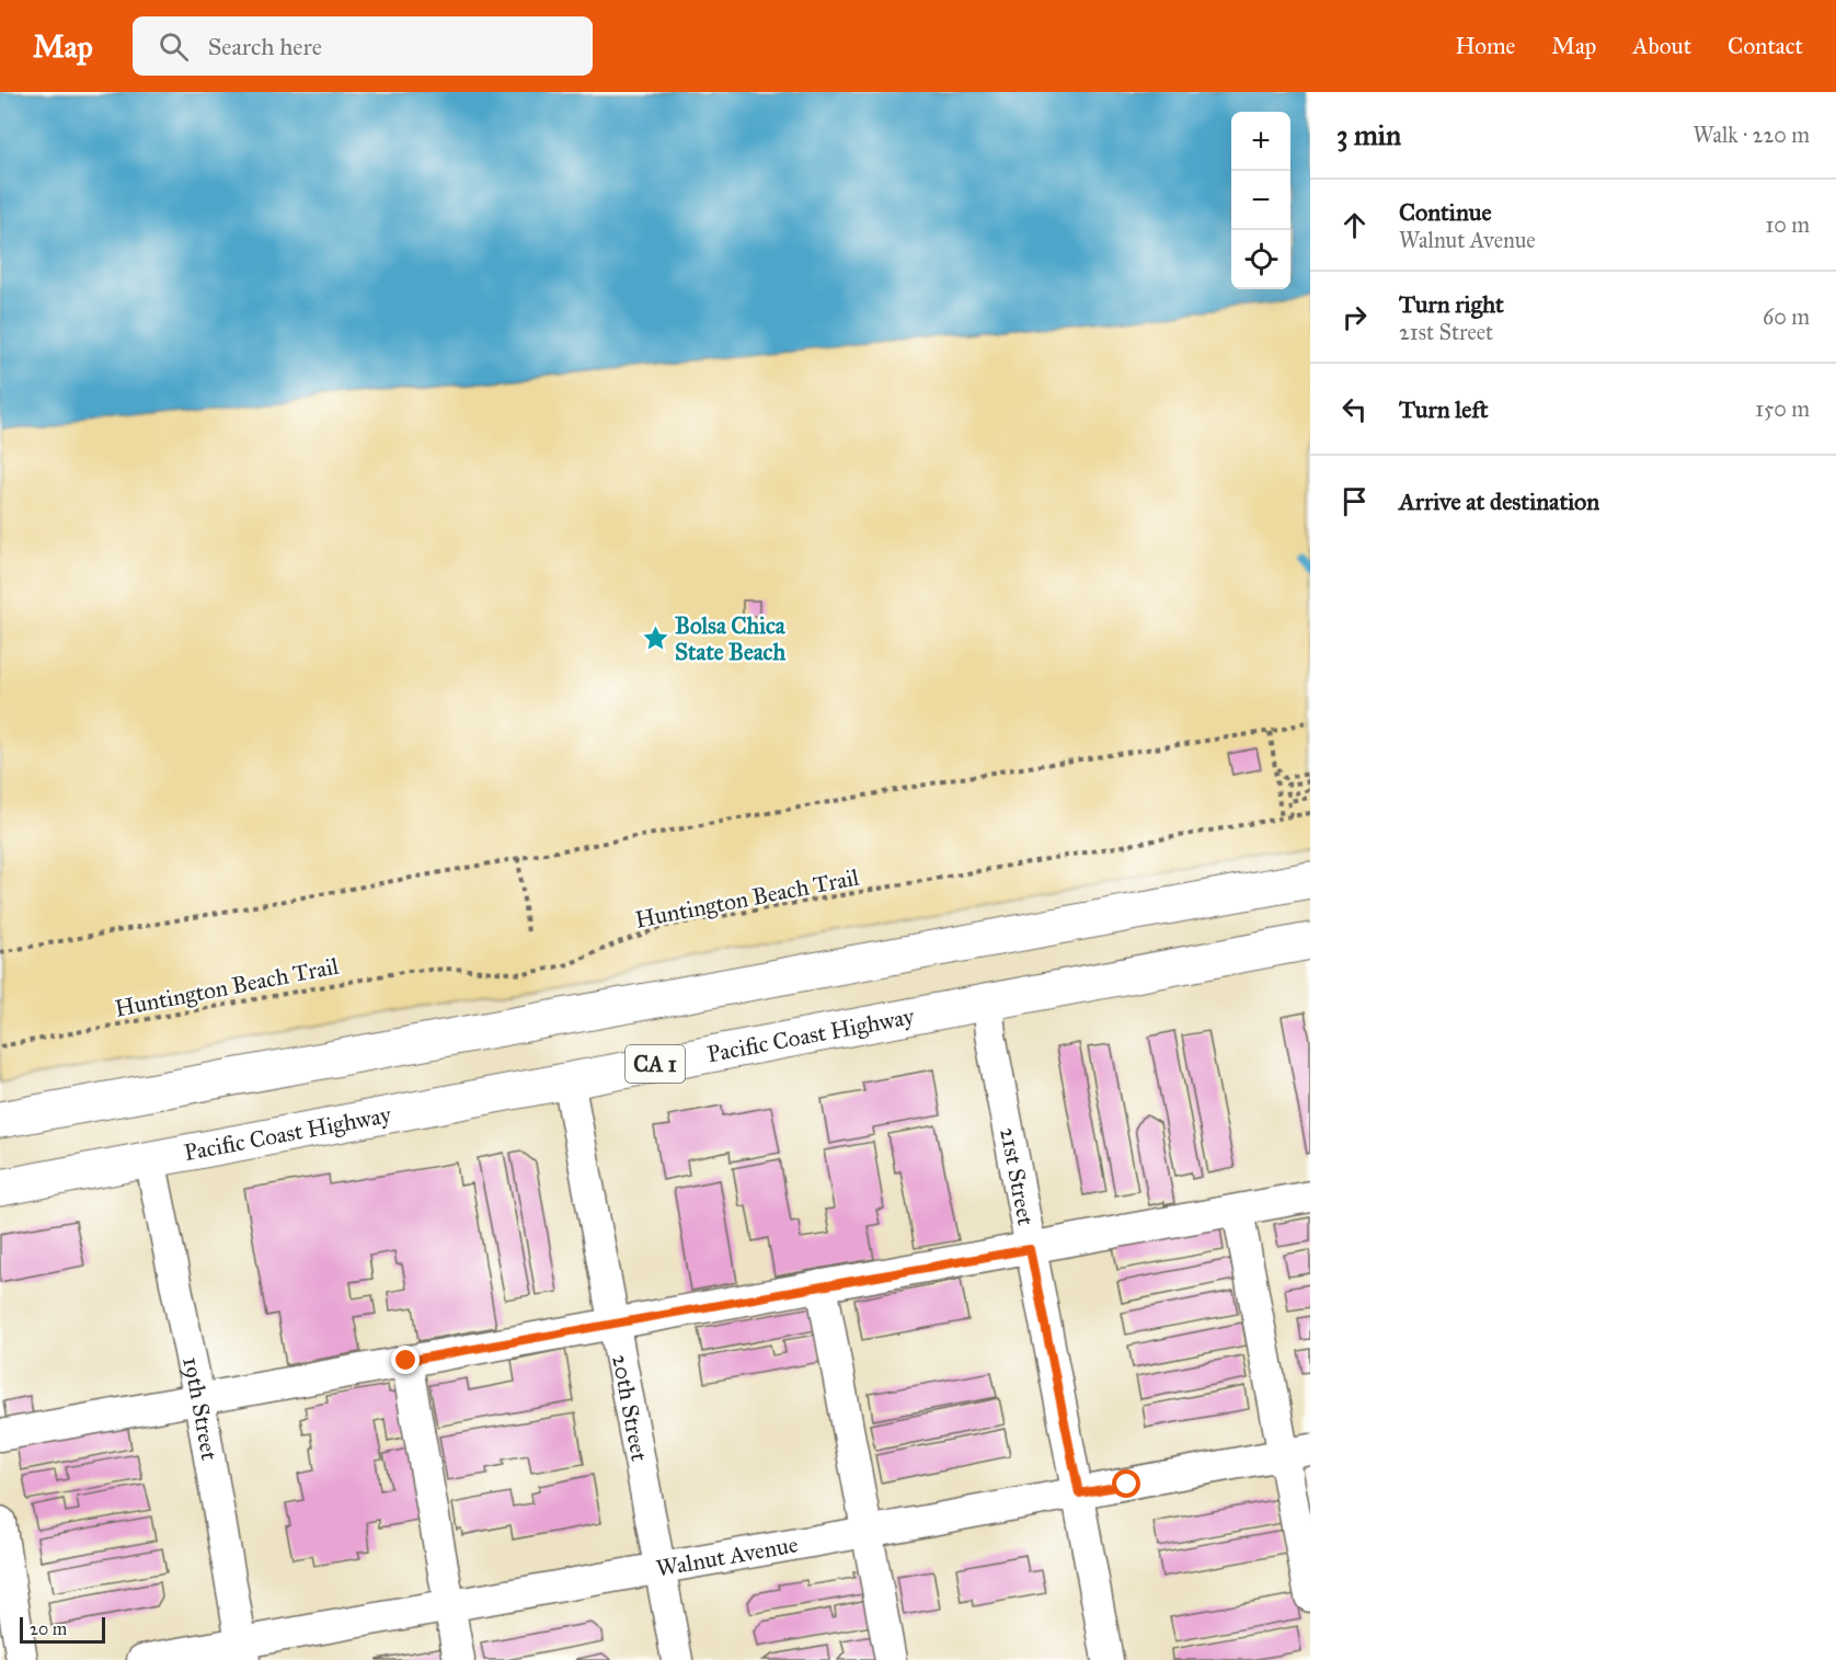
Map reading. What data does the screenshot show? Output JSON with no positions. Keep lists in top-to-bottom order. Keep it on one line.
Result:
{"streets":{"highway":["Pacific Coast Highway","CA 1"],"street":["21st Street","19th Street","20th Street","Walnut Avenue"],"path":["Huntington Beach Trail"]},"crossings":[["Pacific Coast Highway","21st Street"],["Pacific Coast Highway","19th Street"],["Pacific Coast Highway","20th Street"],["21st Street","Walnut Avenue"],["19th Street","Walnut Avenue"],["20th Street","Walnut Avenue"]],"places":{"place":["Bolsa Chica State Beach"]},"scale_bar":"20 m","page":{"header":"Map","search":"Search here","nav":["Home","Map","About","Contact"],"heading":["3 min","Walk · 220 m"],"map_buttons":["+","−"],"list":[["Continue","Walnut Avenue","10 m"],["Turn right","21st Street","60 m"],["Turn left","150 m"],"Arrive at destination"],"scale":"20 m"}}
